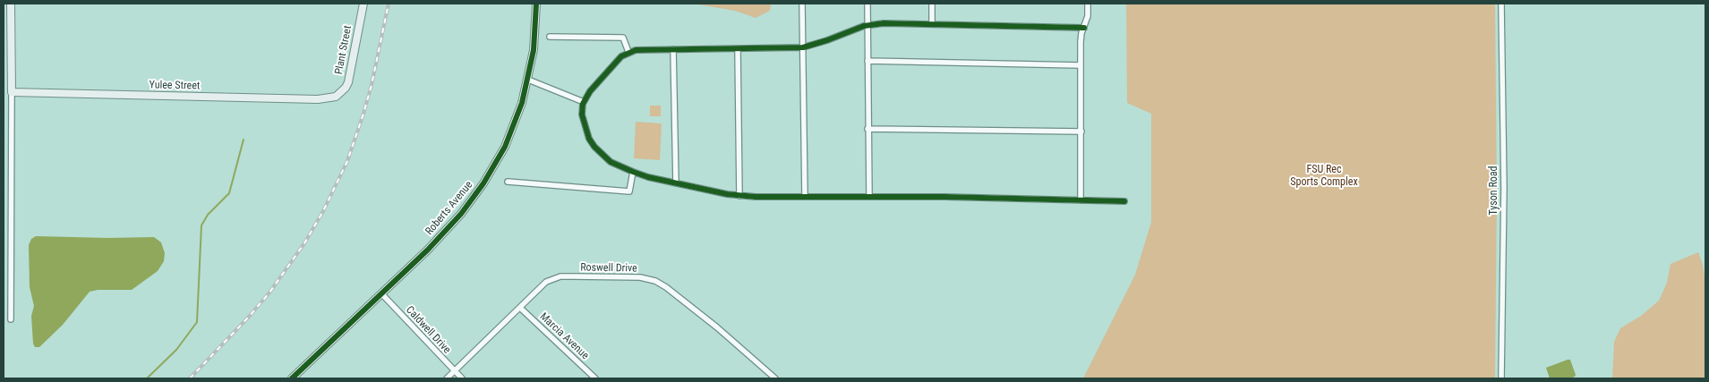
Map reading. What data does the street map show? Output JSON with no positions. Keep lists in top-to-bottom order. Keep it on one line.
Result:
{"streets":{"street":["Plant Street","Yulee Street","Tyson Road","Roberts Avenue","Roswell Drive","Caldwell Drive","Marcia Avenue"]},"crossings":[["Plant Street","Yulee Street"],["Roberts Avenue","Caldwell Drive"],["Roswell Drive","Caldwell Drive"],["Roswell Drive","Marcia Avenue"]],"parks":["FSU Rec Sports Complex"]}
